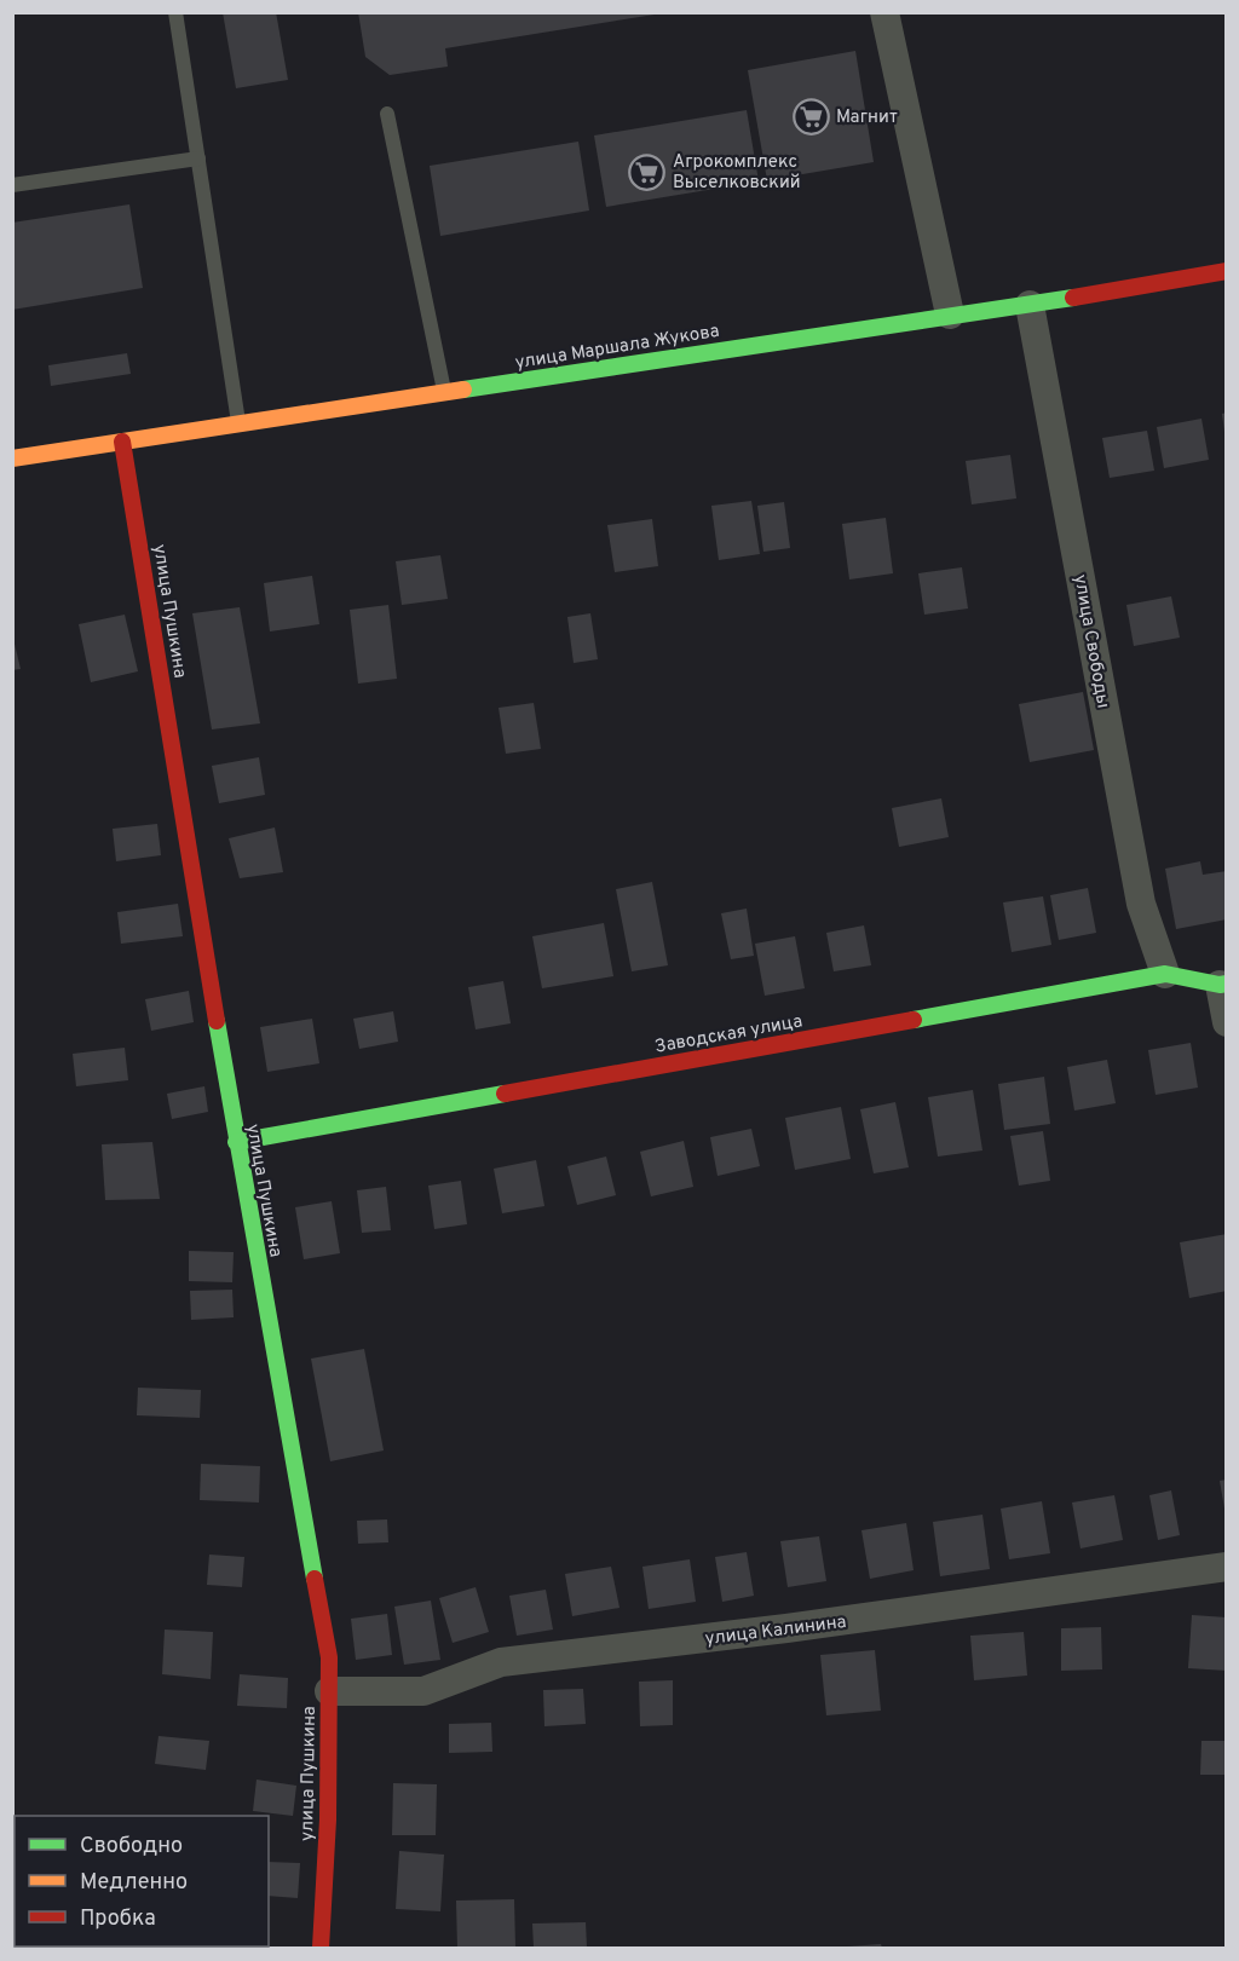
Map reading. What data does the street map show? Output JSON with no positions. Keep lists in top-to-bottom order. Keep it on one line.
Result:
{"streets":{"street":["улица Маршала Жукова","улица Пушкина","улица Свободы","Заводская улица","улица Калинина"]},"crossings":[["улица Маршала Жукова","улица Пушкина"],["улица Маршала Жукова","улица Свободы"],["улица Пушкина","Заводская улица"],["улица Пушкина","улица Калинина"],["улица Свободы","Заводская улица"]],"places":{"supermarket":["Магнит","Агрокомплекс Выселковский"]},"legend":["Свободно","Медленно","Пробка"]}
